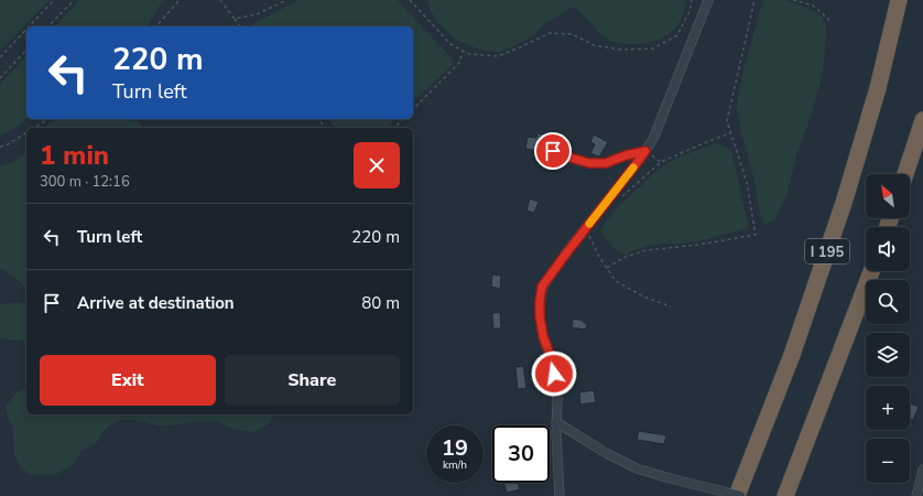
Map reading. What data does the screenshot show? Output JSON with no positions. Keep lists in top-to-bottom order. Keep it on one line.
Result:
{"streets":{"highway":["I 195"]},"north":"top left","page":{"turn":["220 m","Turn left"],"heading":["1 min","300 m · 12:16"],"map_buttons":["+","−"],"list":[{"name":"Turn left","value":"220 m"},{"name":"Arrive at destination","value":"80 m"}],"buttons":["Exit","Share"],"speed":"19 km/h","limit":"30"}}
